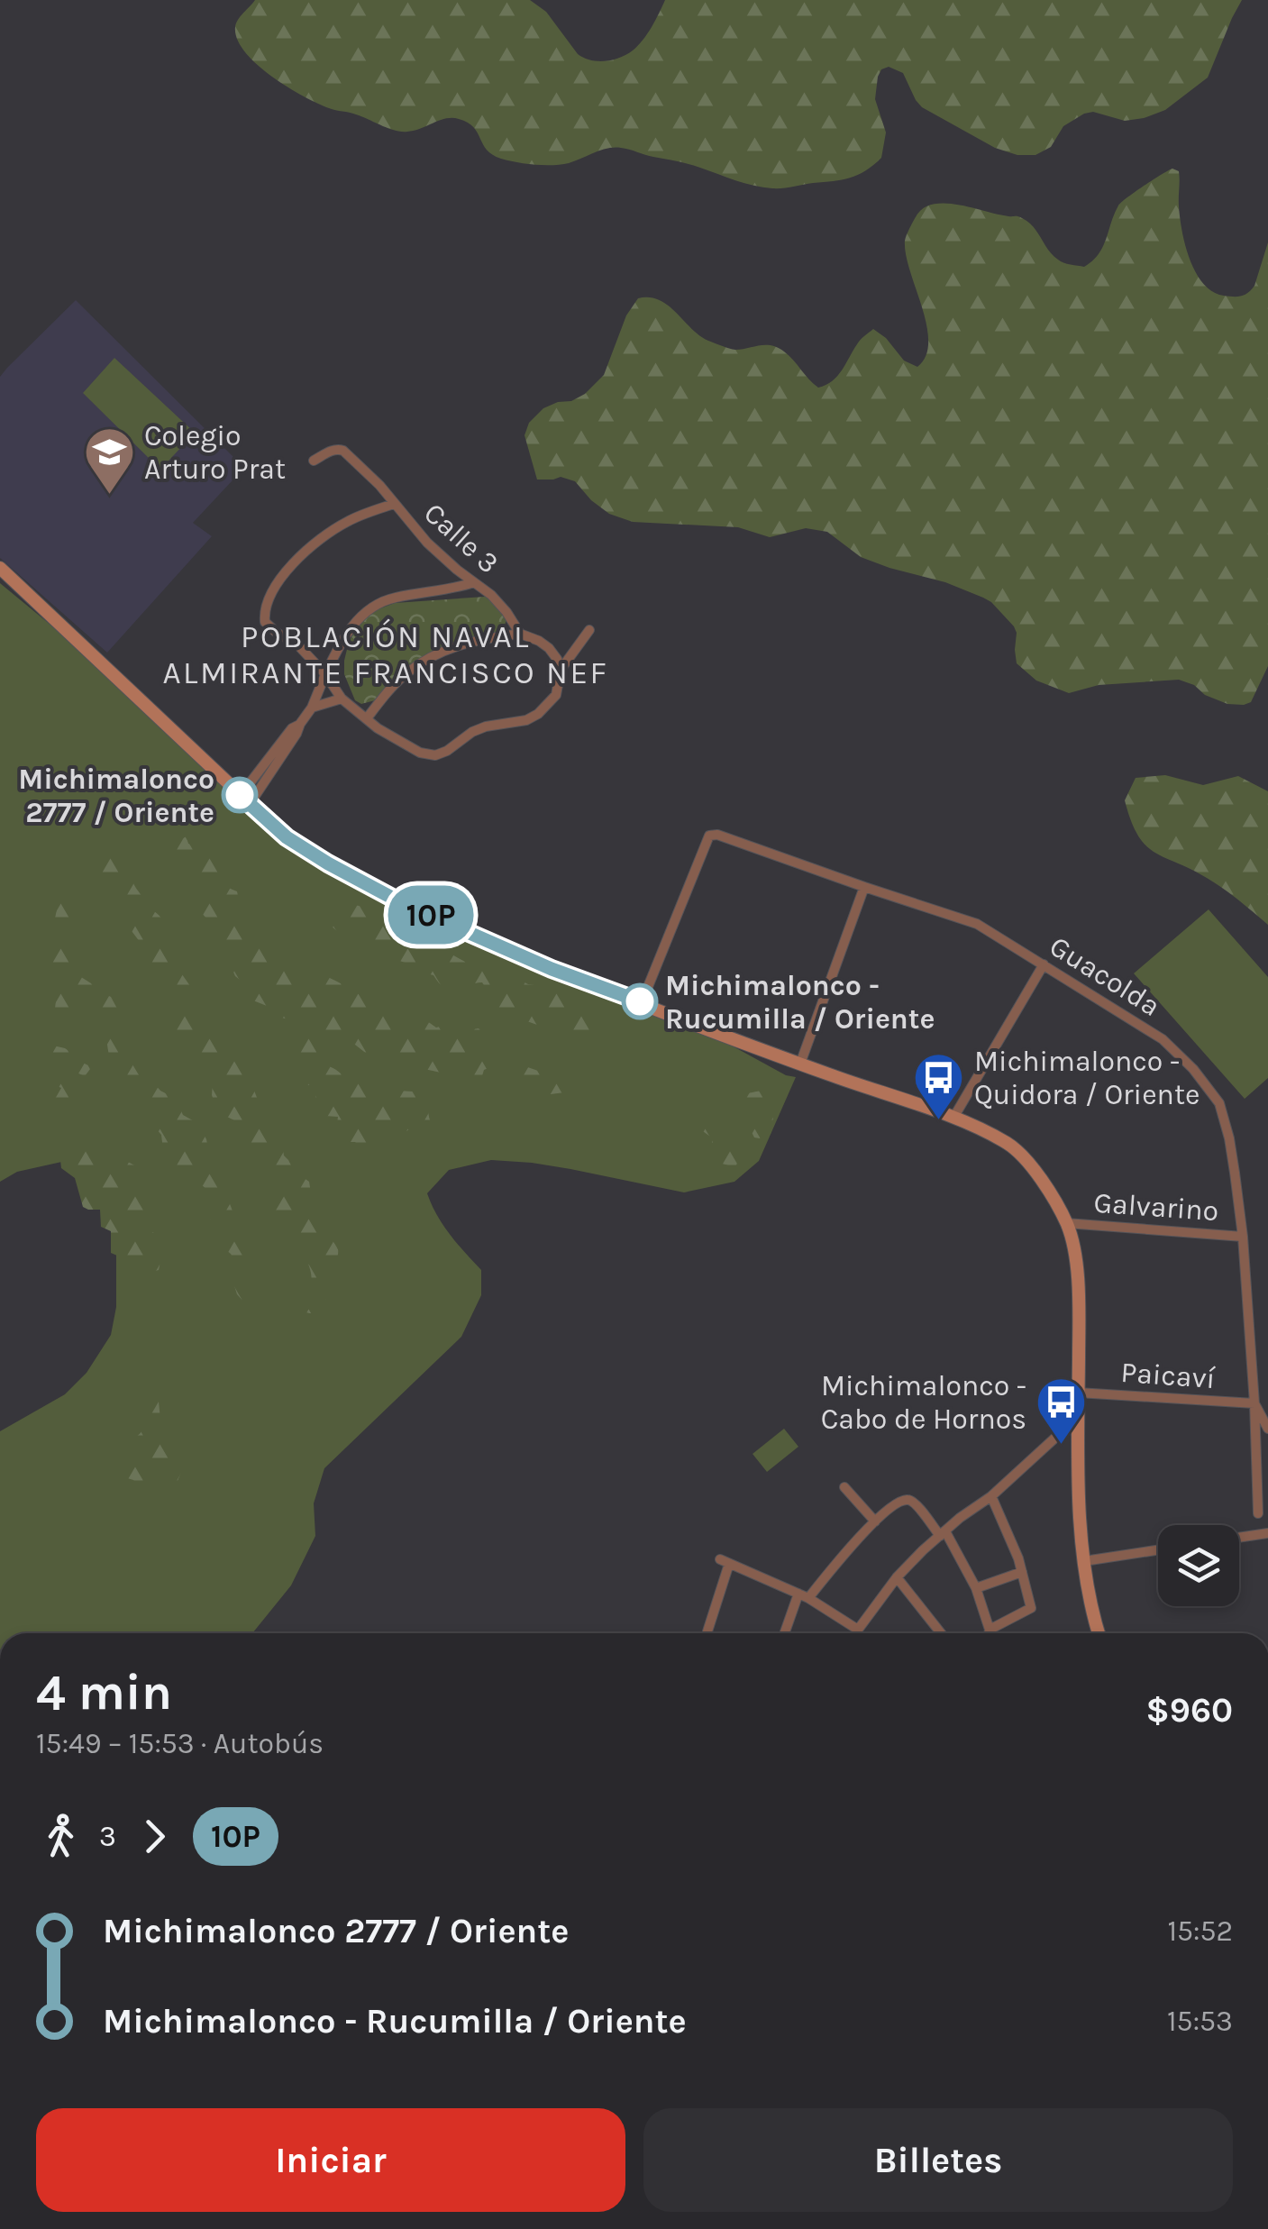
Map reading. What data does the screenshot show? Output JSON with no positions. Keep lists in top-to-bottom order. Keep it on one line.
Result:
{"streets":{"street":["Calle 3","Guacolda","Galvarino","Paicaví"]},"crossings":[["Guacolda","Galvarino"],["Guacolda","Paicaví"]],"districts":["POBLACIÓN NAVAL ALMIRANTE FRANCISCO NEF"],"places":{"school or university":["Colegio Arturo Prat"],"other":["Michimalonco 2777 / Oriente","Michimalonco - Rucumilla / Oriente"],"bus stop":["Michimalonco - Quidora / Oriente","Michimalonco - Cabo de Hornos"]},"lines":["bus line 10P"],"page":{"on_map":"10P","heading":["4 min","15:49 – 15:53 · Autobús","$960"],"legs":["3","10P"],"list":[{"name":"Michimalonco 2777 / Oriente","value":"15:52"},{"name":"Michimalonco - Rucumilla / Oriente","value":"15:53"}],"buttons":["Iniciar","Billetes"]}}
